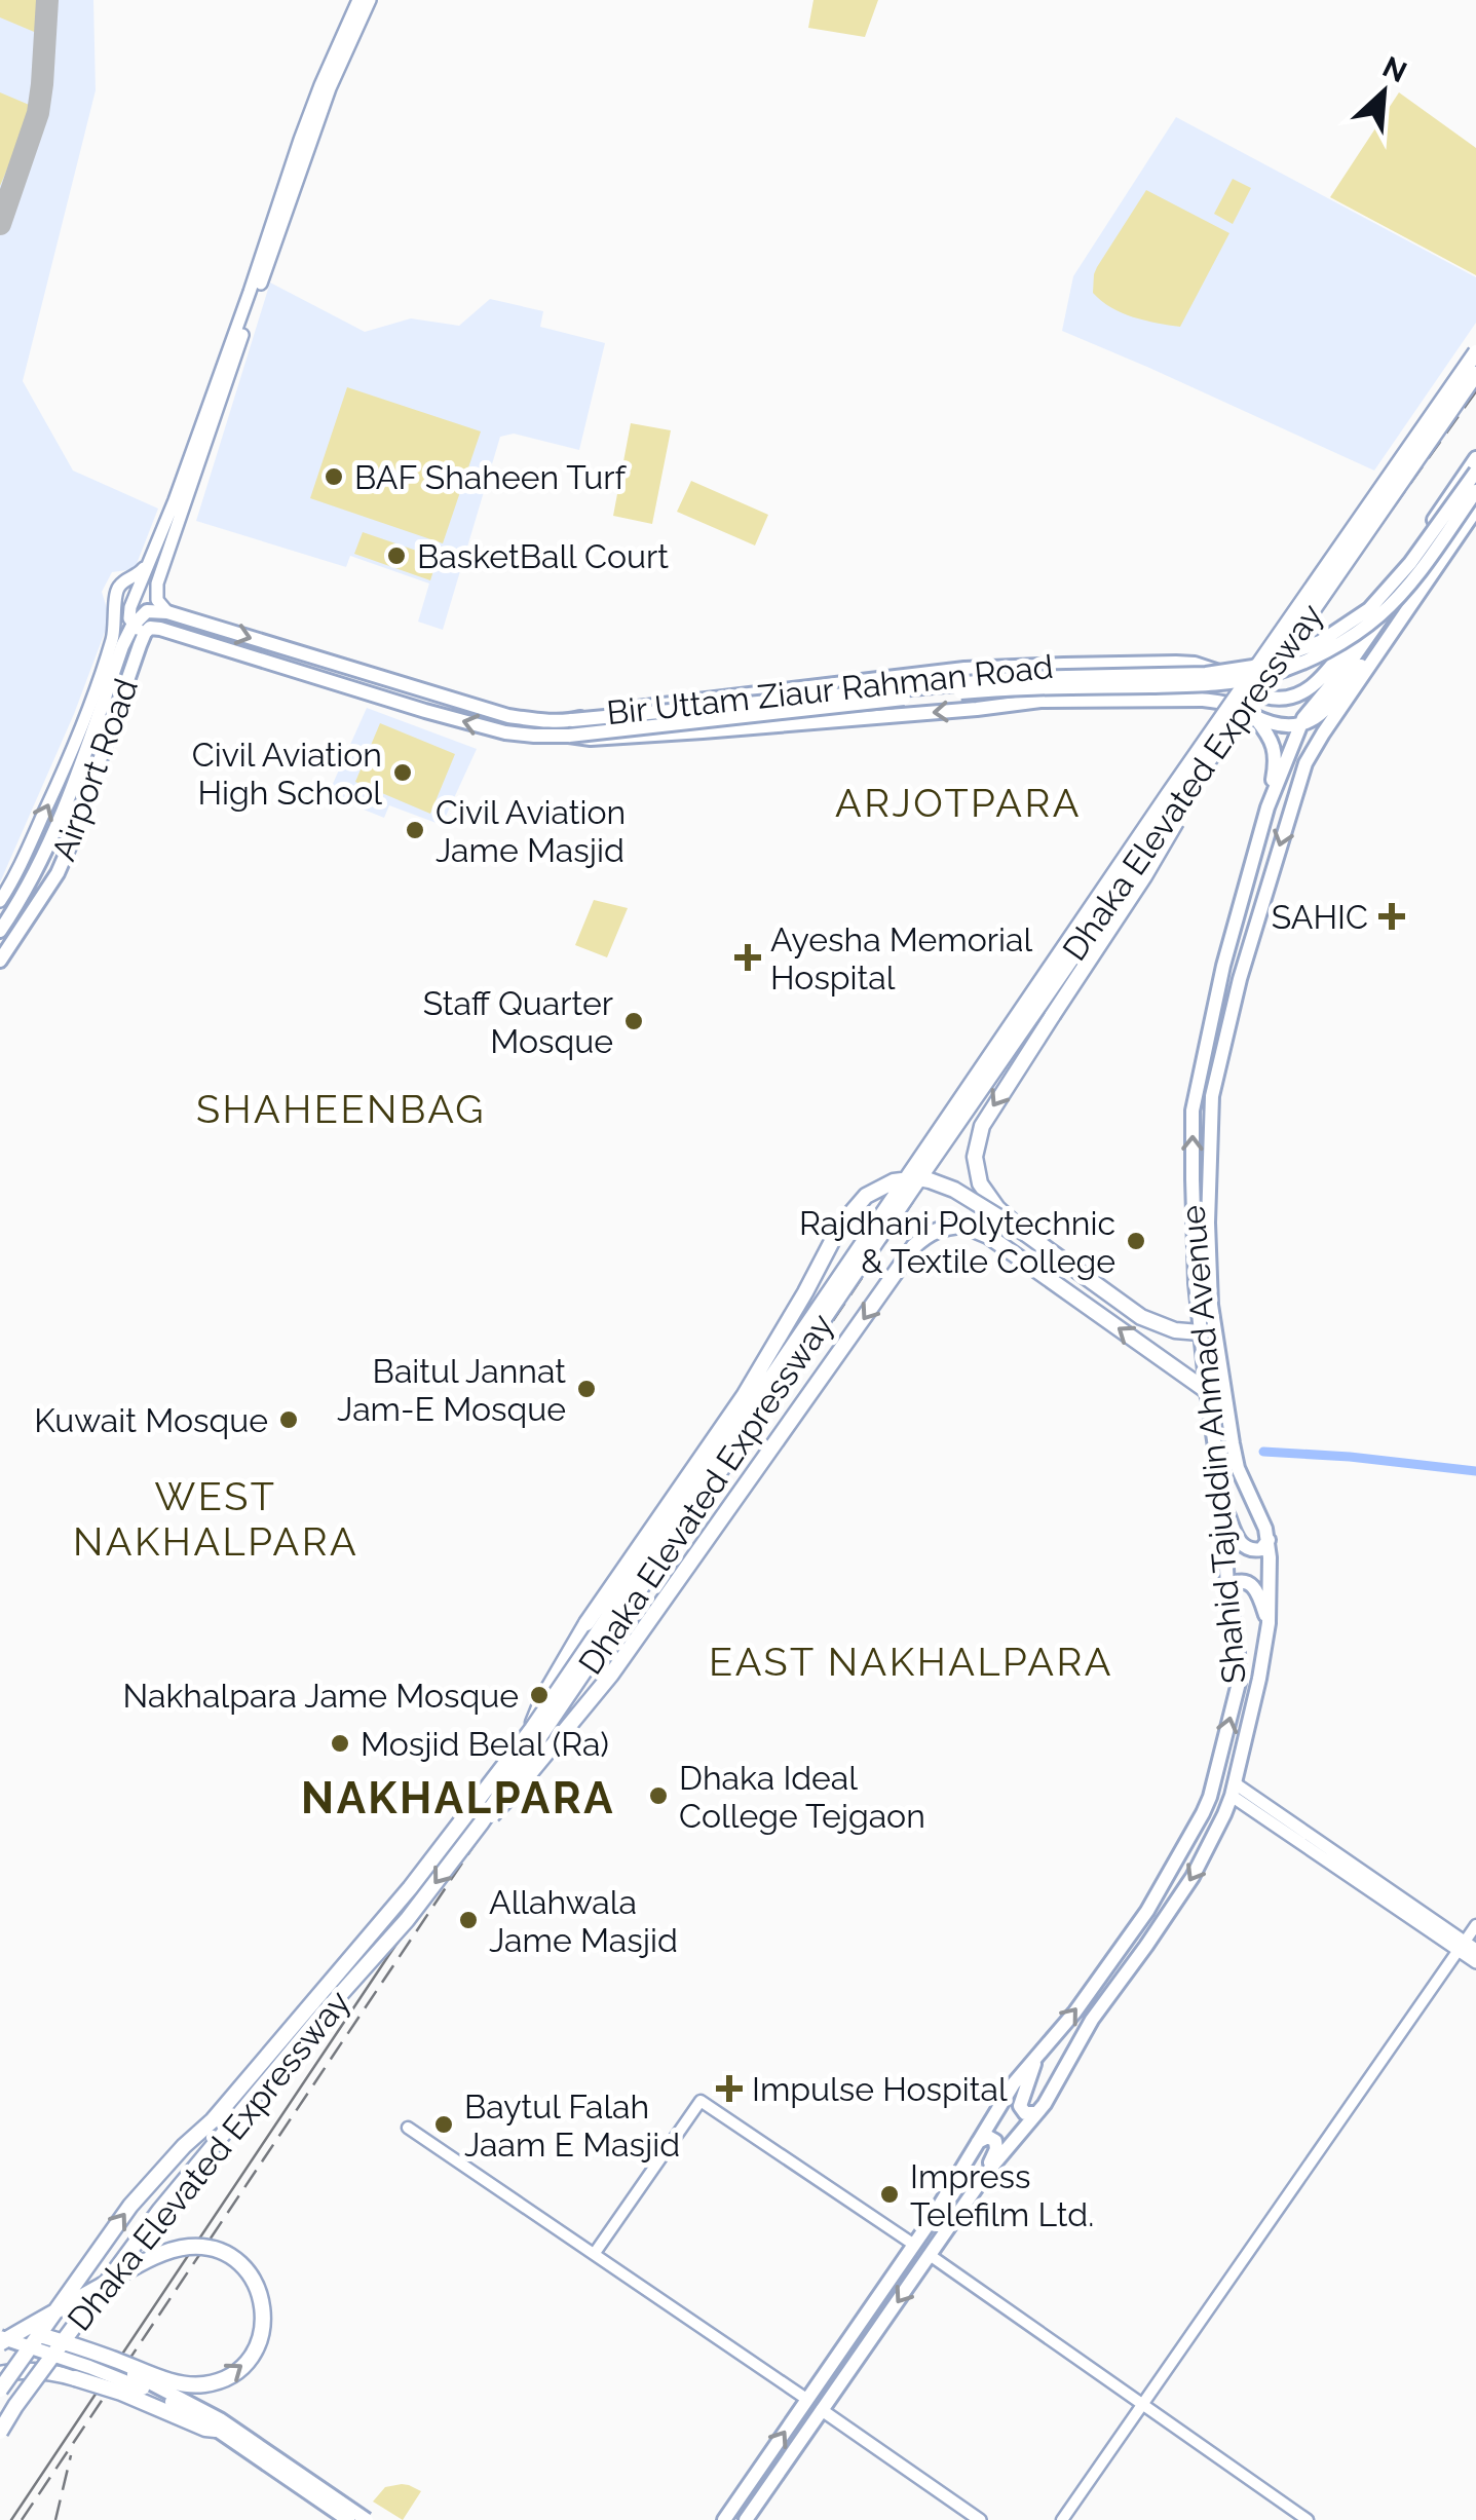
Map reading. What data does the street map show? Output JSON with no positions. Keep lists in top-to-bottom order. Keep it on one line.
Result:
{"streets":{"highway":["Dhaka Elevated Expressway"],"main road":["Bir Uttam Ziaur Rahman Road","Airport Road","Shahid Tajuddin Ahmad Avenue"]},"crossings":[["Bir Uttam Ziaur Rahman Road","Airport Road"],["Bir Uttam Ziaur Rahman Road","Shahid Tajuddin Ahmad Avenue"]],"districts":["ARJOTPARA","SHAHEENBAG","WEST NAKHALPARA","EAST NAKHALPARA","NAKHALPARA"],"places":{"other":["BAF Shaheen Turf","BasketBall Court","Civil Aviation High School","Civil Aviation Jame Masjid","Staff Quarter Mosque","Rajdhani Polytechnic & Textile College","Baitul Jannat Jam-E Mosque","Kuwait Mosque","Nakhalpara Jame Mosque","Mosjid Belal (Ra)","Dhaka Ideal College Tejgaon","Allahwala Jame Masjid","Baytul Falah Jaam E Masjid","Impress Telefilm Ltd."],"health":["SAHIC","Ayesha Memorial Hospital","Impulse Hospital"]},"north":"top right"}
